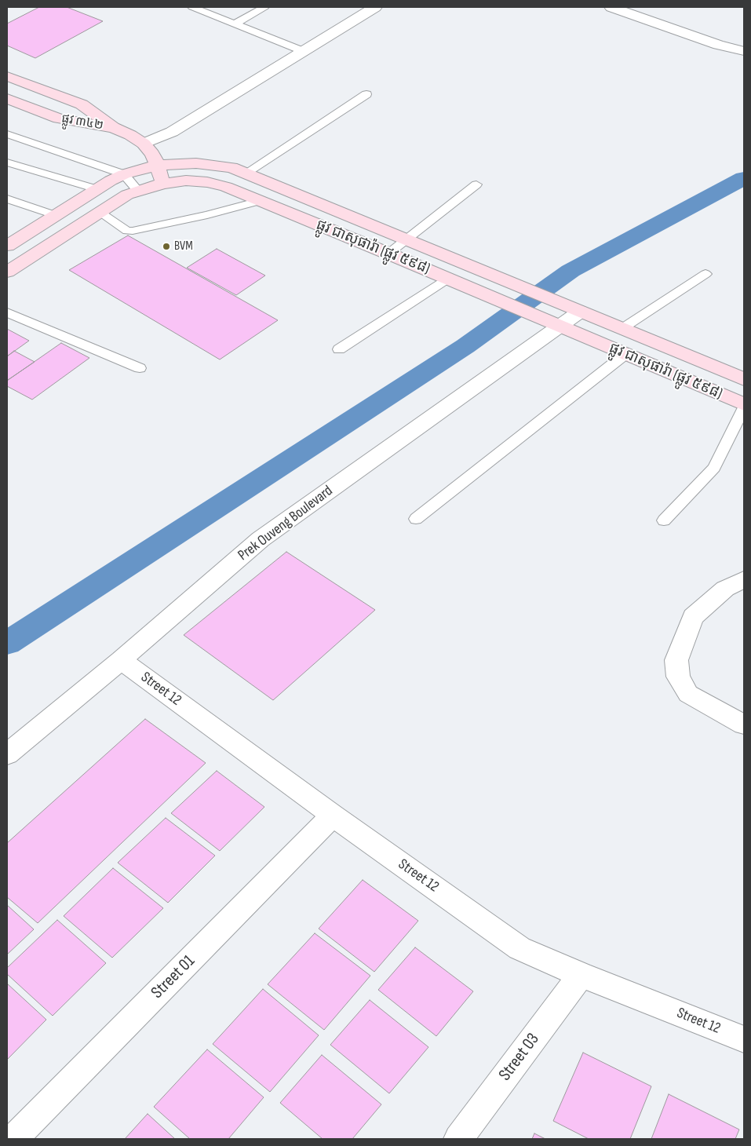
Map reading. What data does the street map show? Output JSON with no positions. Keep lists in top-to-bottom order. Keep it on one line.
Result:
{"streets":{"main road":["ផ្លូវ ៣៤២","ផ្លូវ ជាសុផារ៉ា (ផ្លូវ ៥៩៨)"],"street":["Prek Ouveng Boulevard","Street 12","Street 01","Street 03"]},"crossings":[["ផ្លូវ ជាសុផារ៉ា (ផ្លូវ ៥៩៨)","Prek Ouveng Boulevard"],["Prek Ouveng Boulevard","Street 12"],["Street 12","Street 01"],["Street 12","Street 03"]],"places":["BVM"]}
